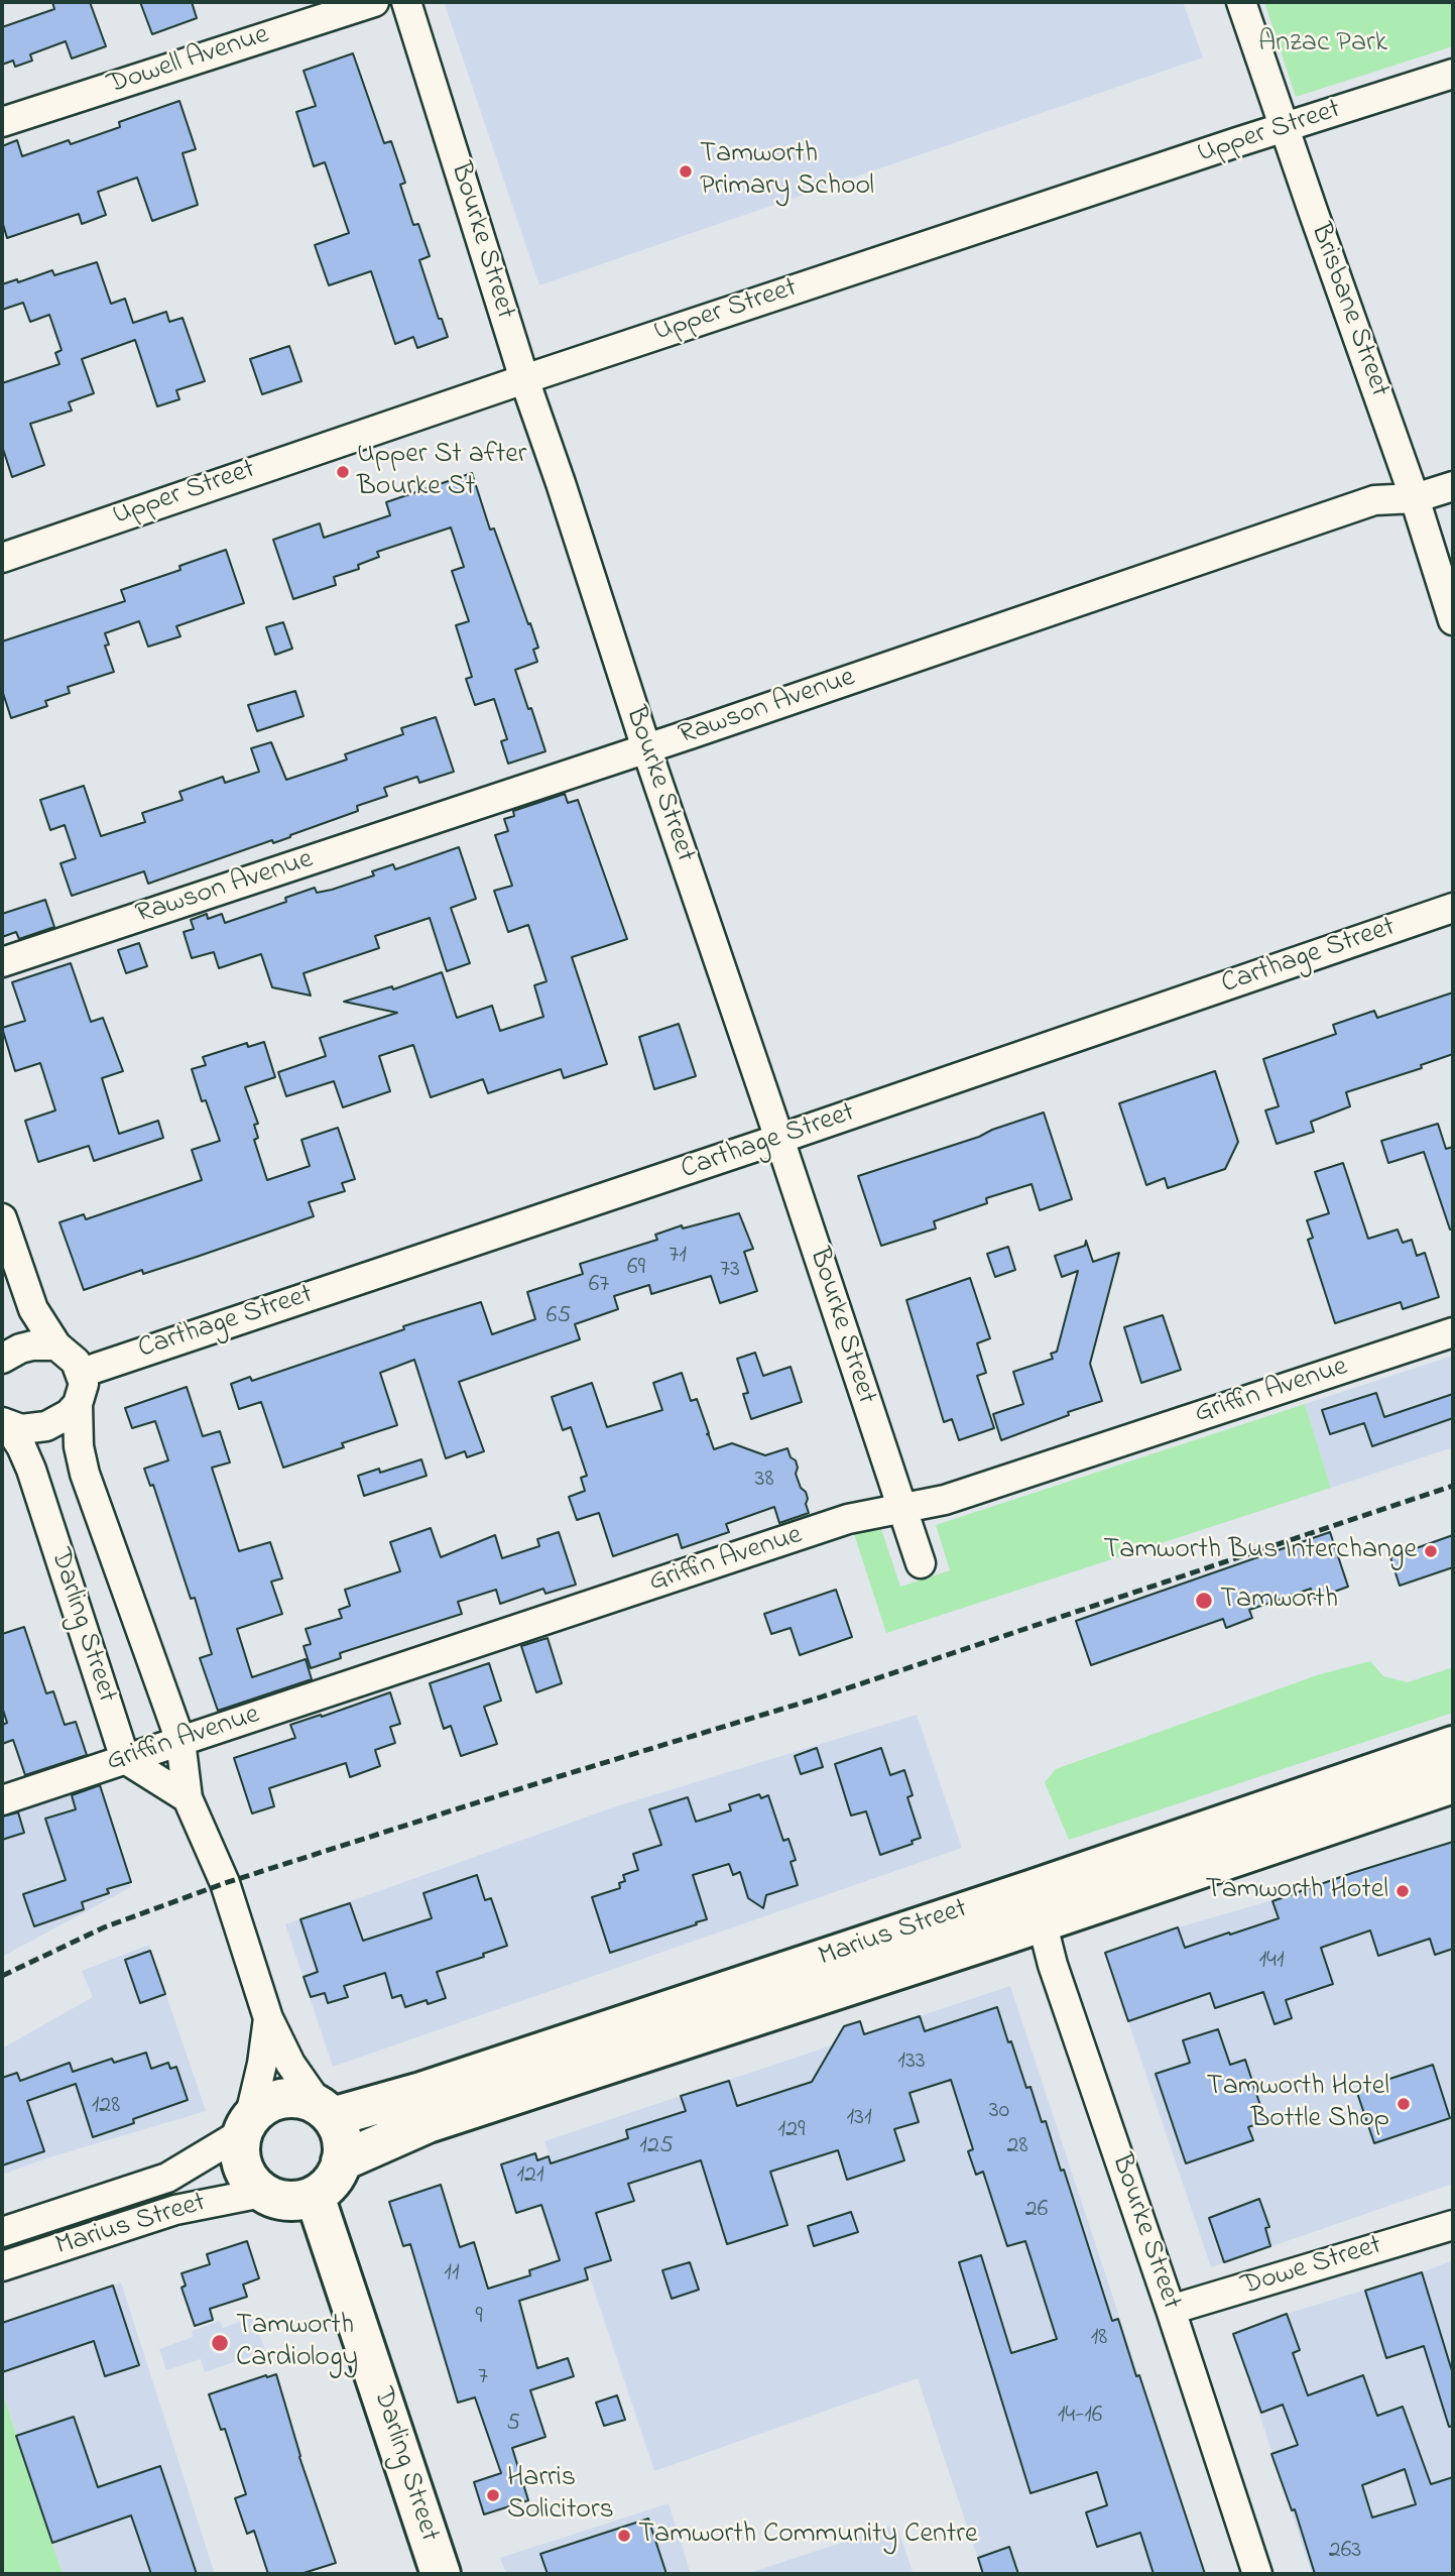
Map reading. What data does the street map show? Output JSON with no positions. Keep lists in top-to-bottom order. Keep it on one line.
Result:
{"streets":{"main road":["Darling Street","Marius Street"],"street":["Dowell Avenue","Upper Street","Bourke Street","Brisbane Street","Rawson Avenue","Carthage Street","Griffin Avenue","Dowe Street"]},"crossings":[["Upper Street","Bourke Street"],["Upper Street","Brisbane Street"],["Bourke Street","Rawson Avenue"],["Bourke Street","Carthage Street"],["Bourke Street","Griffin Avenue"],["Bourke Street","Marius Street"],["Bourke Street","Dowe Street"],["Brisbane Street","Rawson Avenue"],["Carthage Street","Darling Street"],["Griffin Avenue","Darling Street"],["Darling Street","Marius Street"]],"parks":["Anzac Park"],"places":["Tamworth Primary School","Upper St after Bourke St","Tamworth Bus Interchange","Tamworth","Tamworth Hotel","Tamworth Hotel Bottle Shop","Tamworth Cardiology","Harris Solicitors","Tamworth Community Centre"],"house_numbers":["71","69","73","67","65","38","141","133","128","30","131","129","125","28","121","26","11","9","18","7","14-16","5","263"]}
